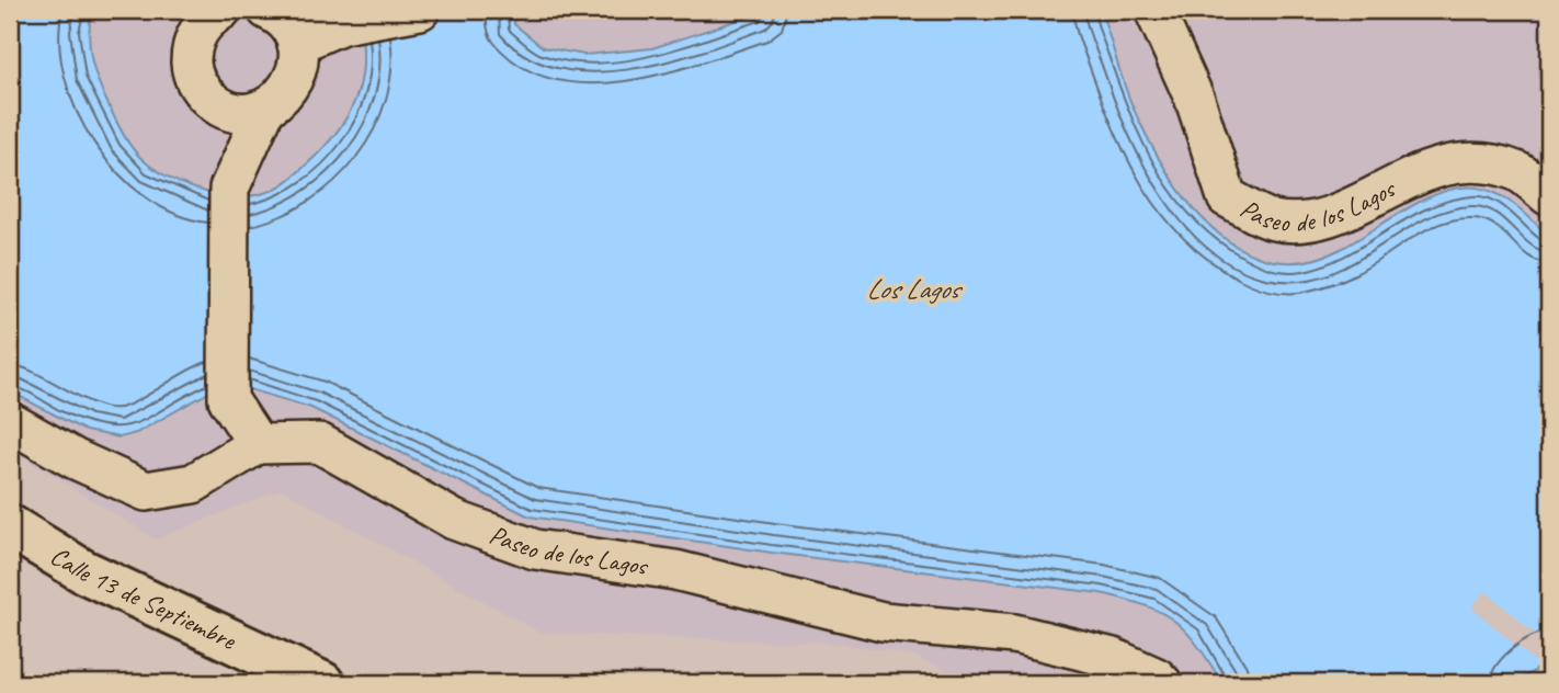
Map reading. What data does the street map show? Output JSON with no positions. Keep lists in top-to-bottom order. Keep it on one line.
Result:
{"streets":{"street":["Paseo de los Lagos","Calle 13 de Septiembre"]},"water":["Los Lagos"]}
